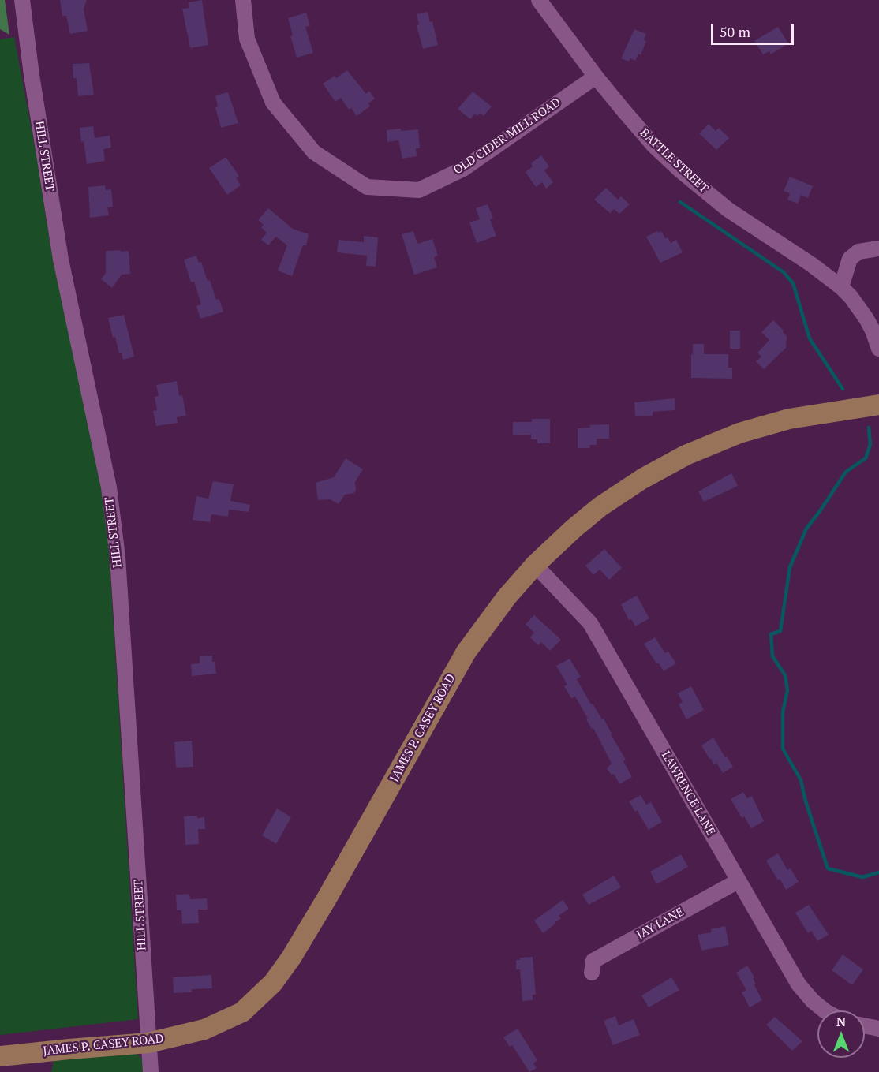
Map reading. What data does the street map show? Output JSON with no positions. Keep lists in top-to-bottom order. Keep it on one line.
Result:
{"streets":{"main road":["JAMES P. CASEY ROAD"],"street":["OLD CIDER MILL ROAD","HILL STREET","BATTLE STREET","LAWRENCE LANE","JAY LANE"]},"crossings":[["OLD CIDER MILL ROAD","BATTLE STREET"],["HILL STREET","JAMES P. CASEY ROAD"],["JAMES P. CASEY ROAD","LAWRENCE LANE"],["LAWRENCE LANE","JAY LANE"]],"scale_bar":"50 m","north":"top"}
